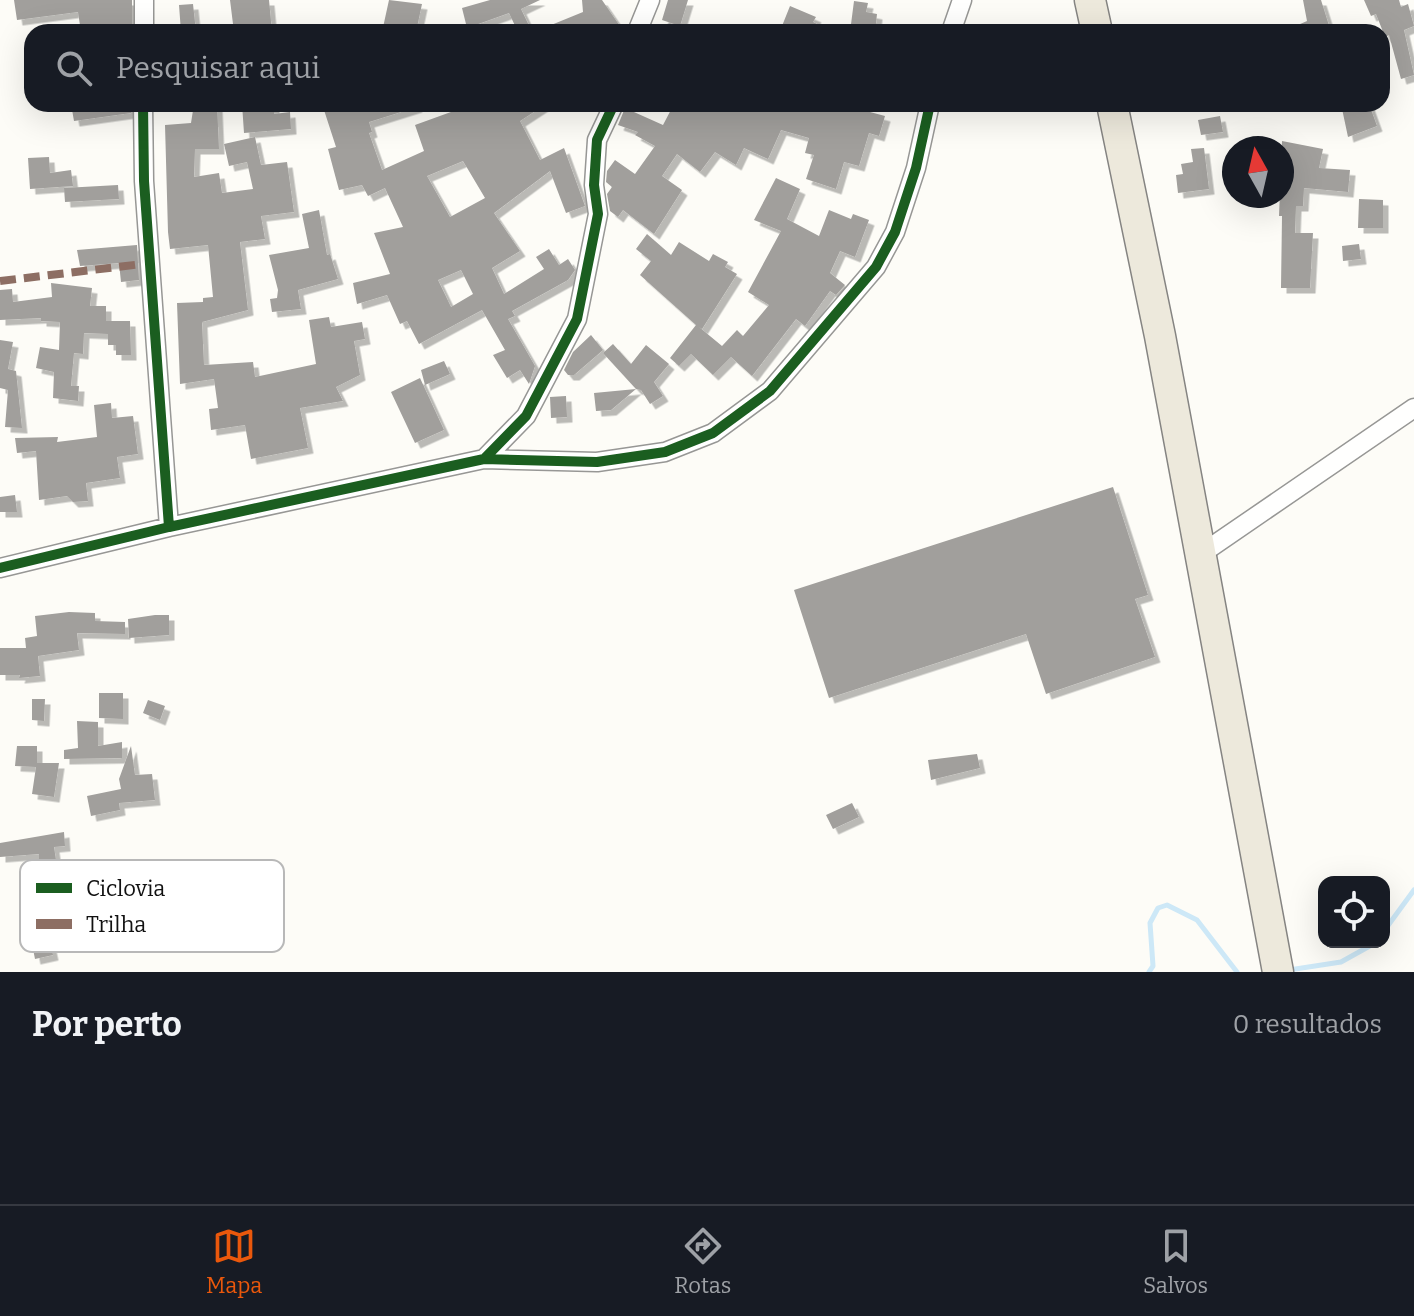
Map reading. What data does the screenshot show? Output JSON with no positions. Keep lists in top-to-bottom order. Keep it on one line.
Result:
{"legend":["Ciclovia","Trilha"],"north":"top","page":{"search":"Pesquisar aqui","heading":["Por perto","0 resultados"],"nav":["Mapa","Rotas","Salvos"]}}
